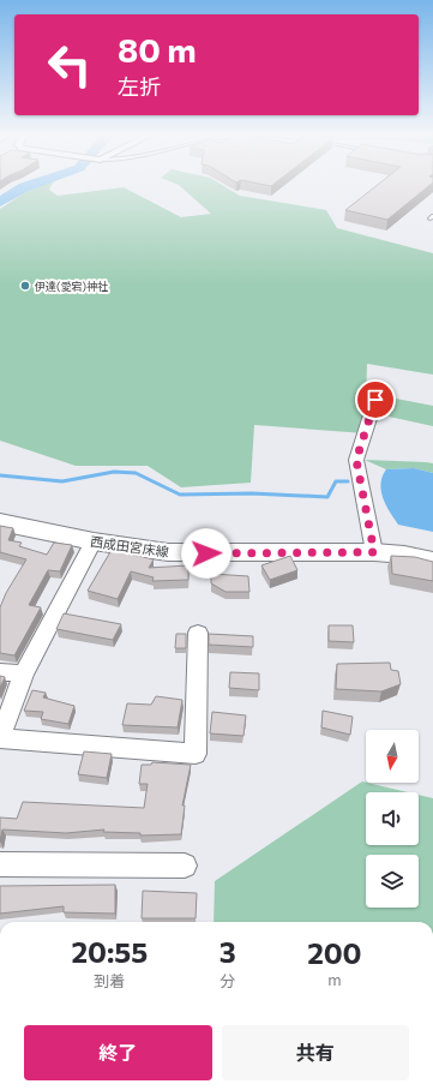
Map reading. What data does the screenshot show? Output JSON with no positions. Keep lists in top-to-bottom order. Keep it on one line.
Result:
{"streets":{"main road":["西成田宮床線"]},"places":["伊達(愛宕)神社"],"north":"bottom","page":{"turn":["80 m","左折"],"eta":["20:55","到着","3","分","200","m"],"buttons":["終了","共有"]}}
